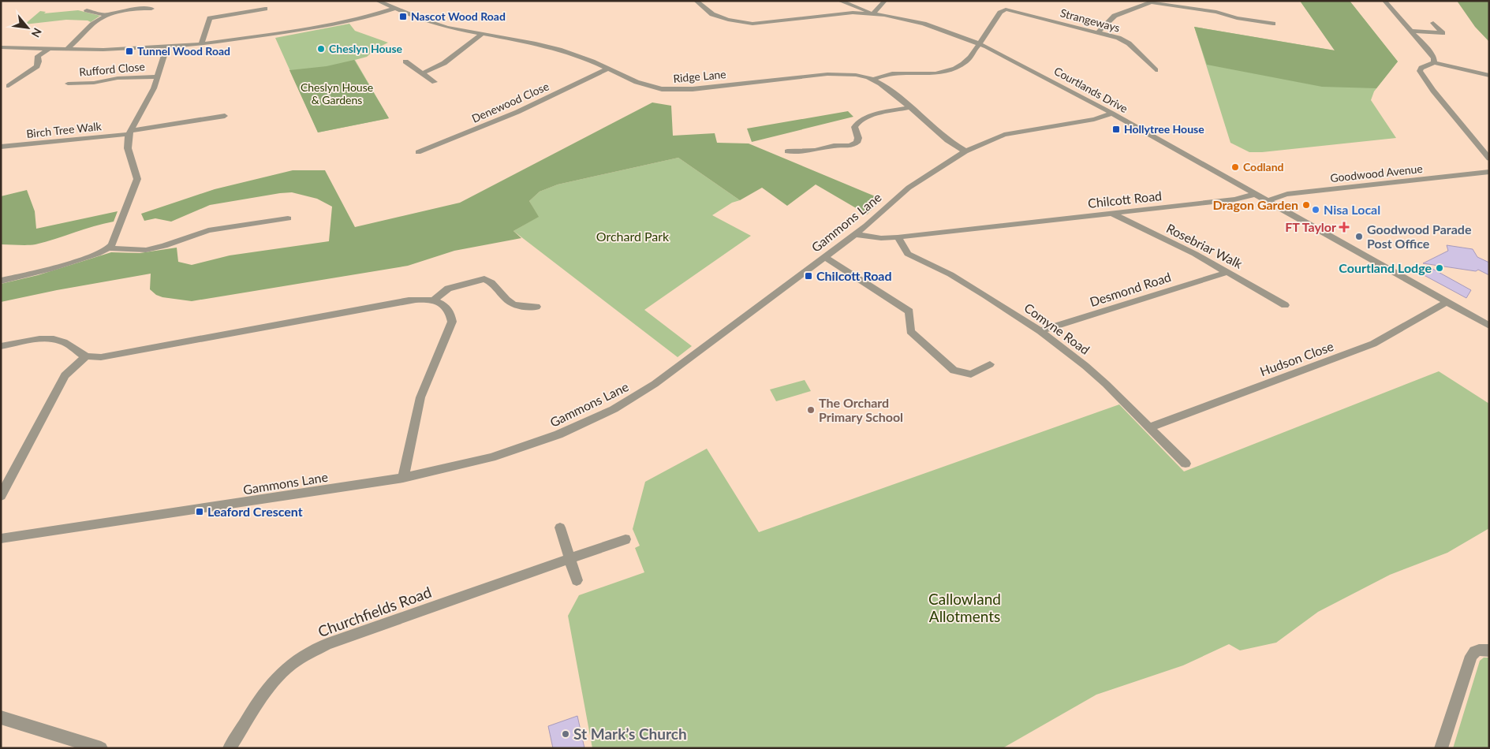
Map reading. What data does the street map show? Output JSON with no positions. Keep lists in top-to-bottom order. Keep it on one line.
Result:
{"streets":{"street":["Strangeways","Rufford Close","Ridge Lane","Courtlands Drive","Denewood Close","Birch Tree Walk","Goodwood Avenue","Chilcott Road","Gammons Lane","Rosebriar Walk","Desmond Road","Comyne Road","Hudson Close","Churchfields Road"]},"crossings":[["Strangeways","Courtlands Drive"],["Ridge Lane","Denewood Close"],["Ridge Lane","Gammons Lane"],["Courtlands Drive","Goodwood Avenue"],["Courtlands Drive","Chilcott Road"],["Courtlands Drive","Gammons Lane"],["Courtlands Drive","Hudson Close"],["Chilcott Road","Gammons Lane"],["Chilcott Road","Rosebriar Walk"],["Chilcott Road","Comyne Road"],["Rosebriar Walk","Desmond Road"],["Desmond Road","Comyne Road"],["Comyne Road","Hudson Close"]],"parks":["Cheslyn House & Gardens","Orchard Park","Callowland Allotments"],"places":{"transit":["Nascot Wood Road","Tunnel Wood Road","Hollytree House","Chilcott Road","Leaford Crescent"],"other":["Cheslyn House","Codland","Dragon Garden","Nisa Local","Goodwood Parade Post Office","Courtland Lodge","The Orchard Primary School","St Mark’s Church"],"health":["FT Taylor"]},"north":"bottom right"}
